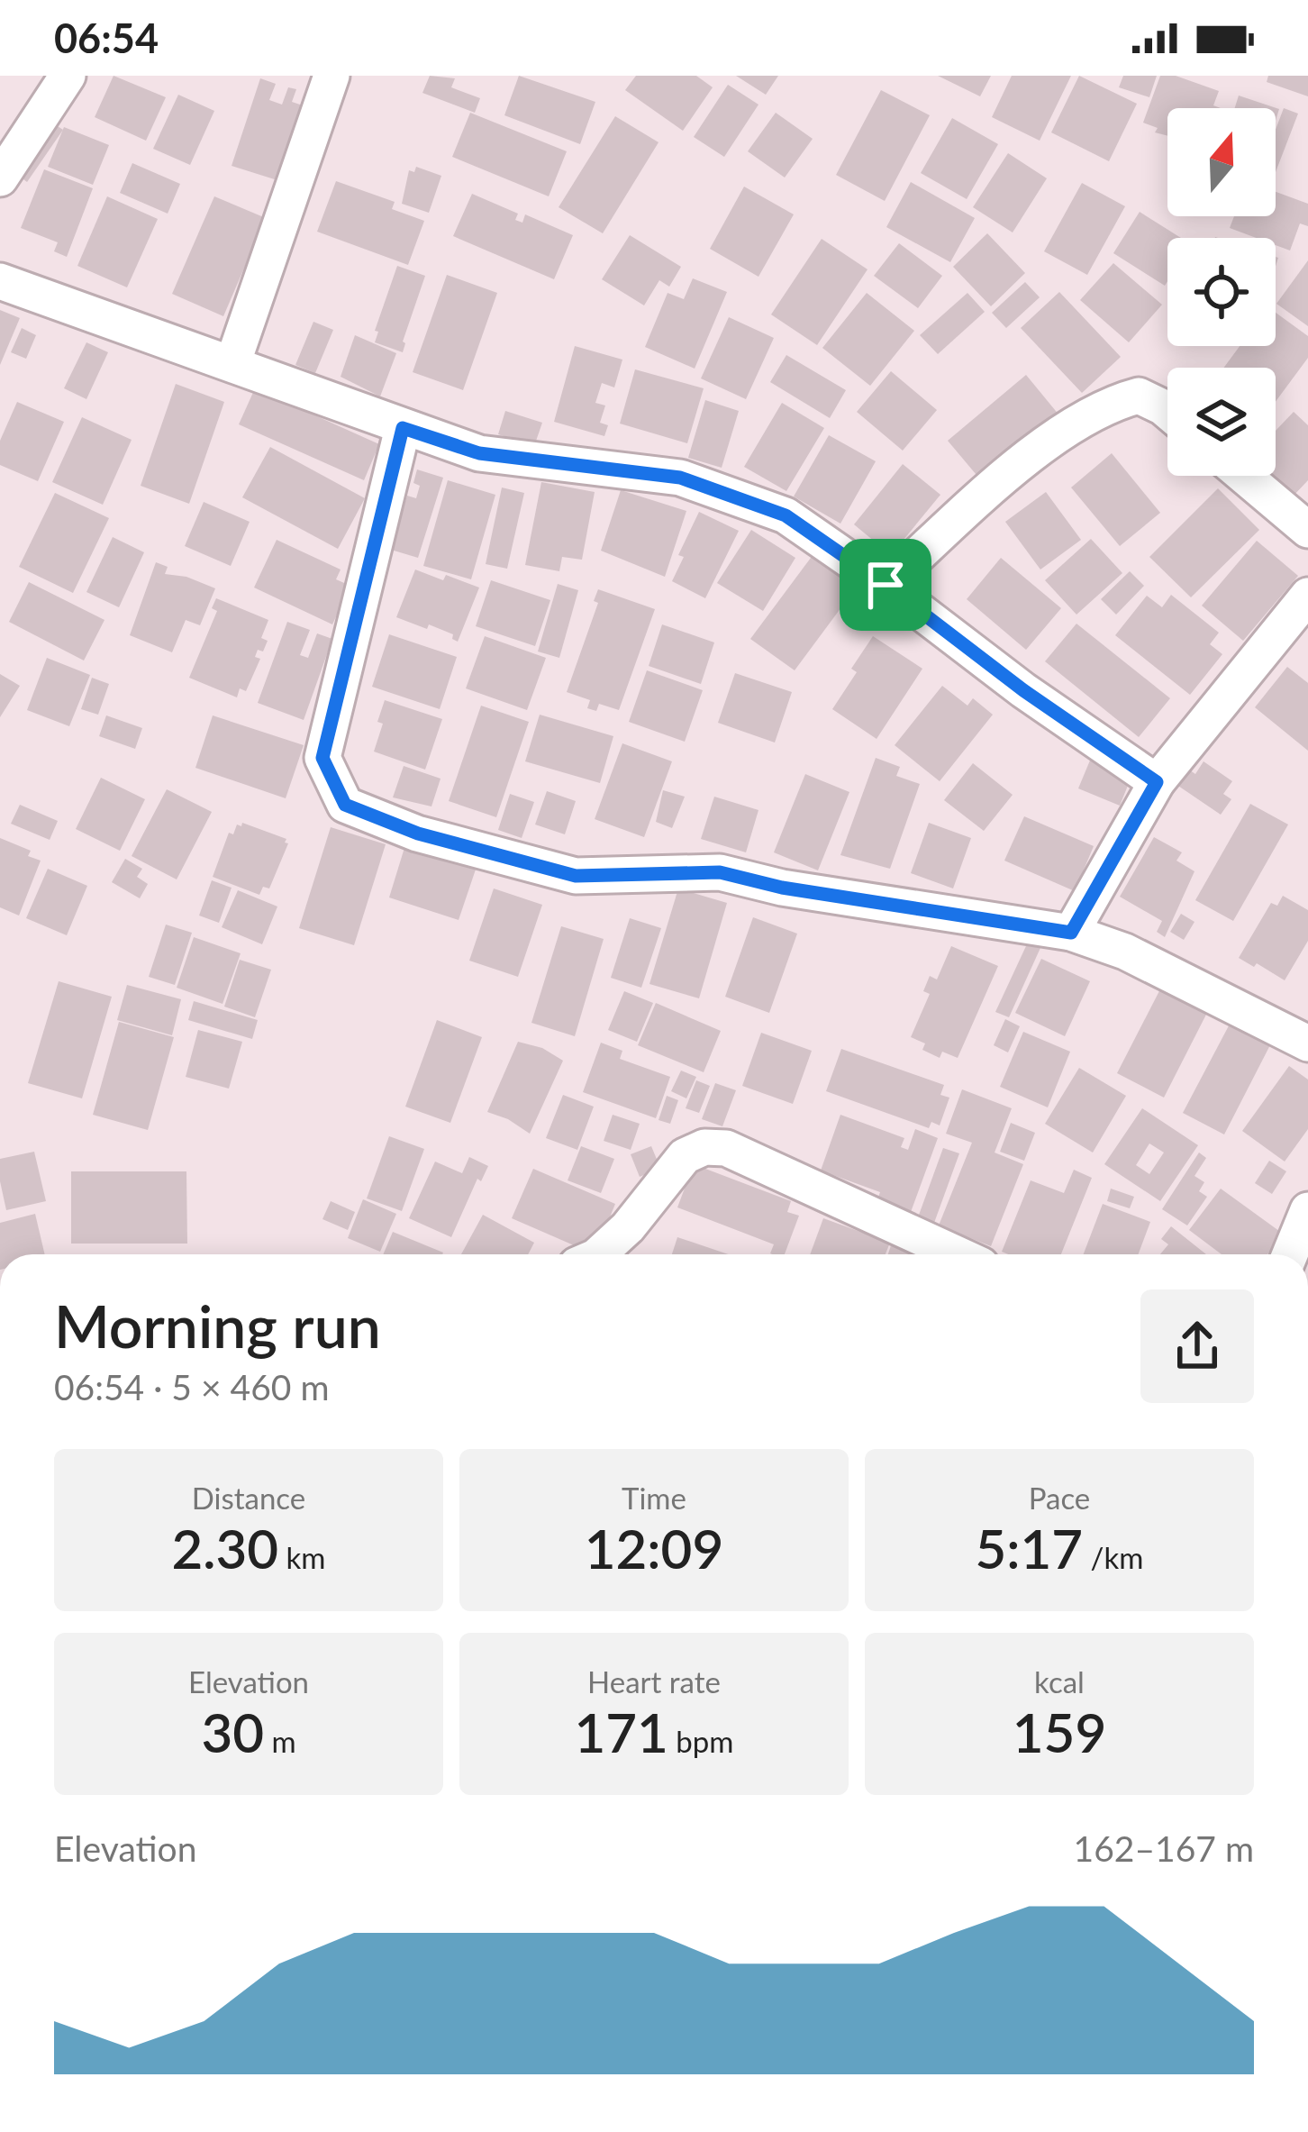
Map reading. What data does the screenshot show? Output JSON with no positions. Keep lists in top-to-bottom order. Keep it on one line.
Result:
{"north":"top","page":{"status":"06:54","heading":["Morning run","06:54 · 5 × 460 m"],"stats":[["Distance","2.30 km"],["Time","12:09"],["Pace","5:17 /km"],["Elevation","30 m"],["Heart rate","171 bpm"],["kcal","159"]],"chart":["Elevation","162–167 m"]}}
